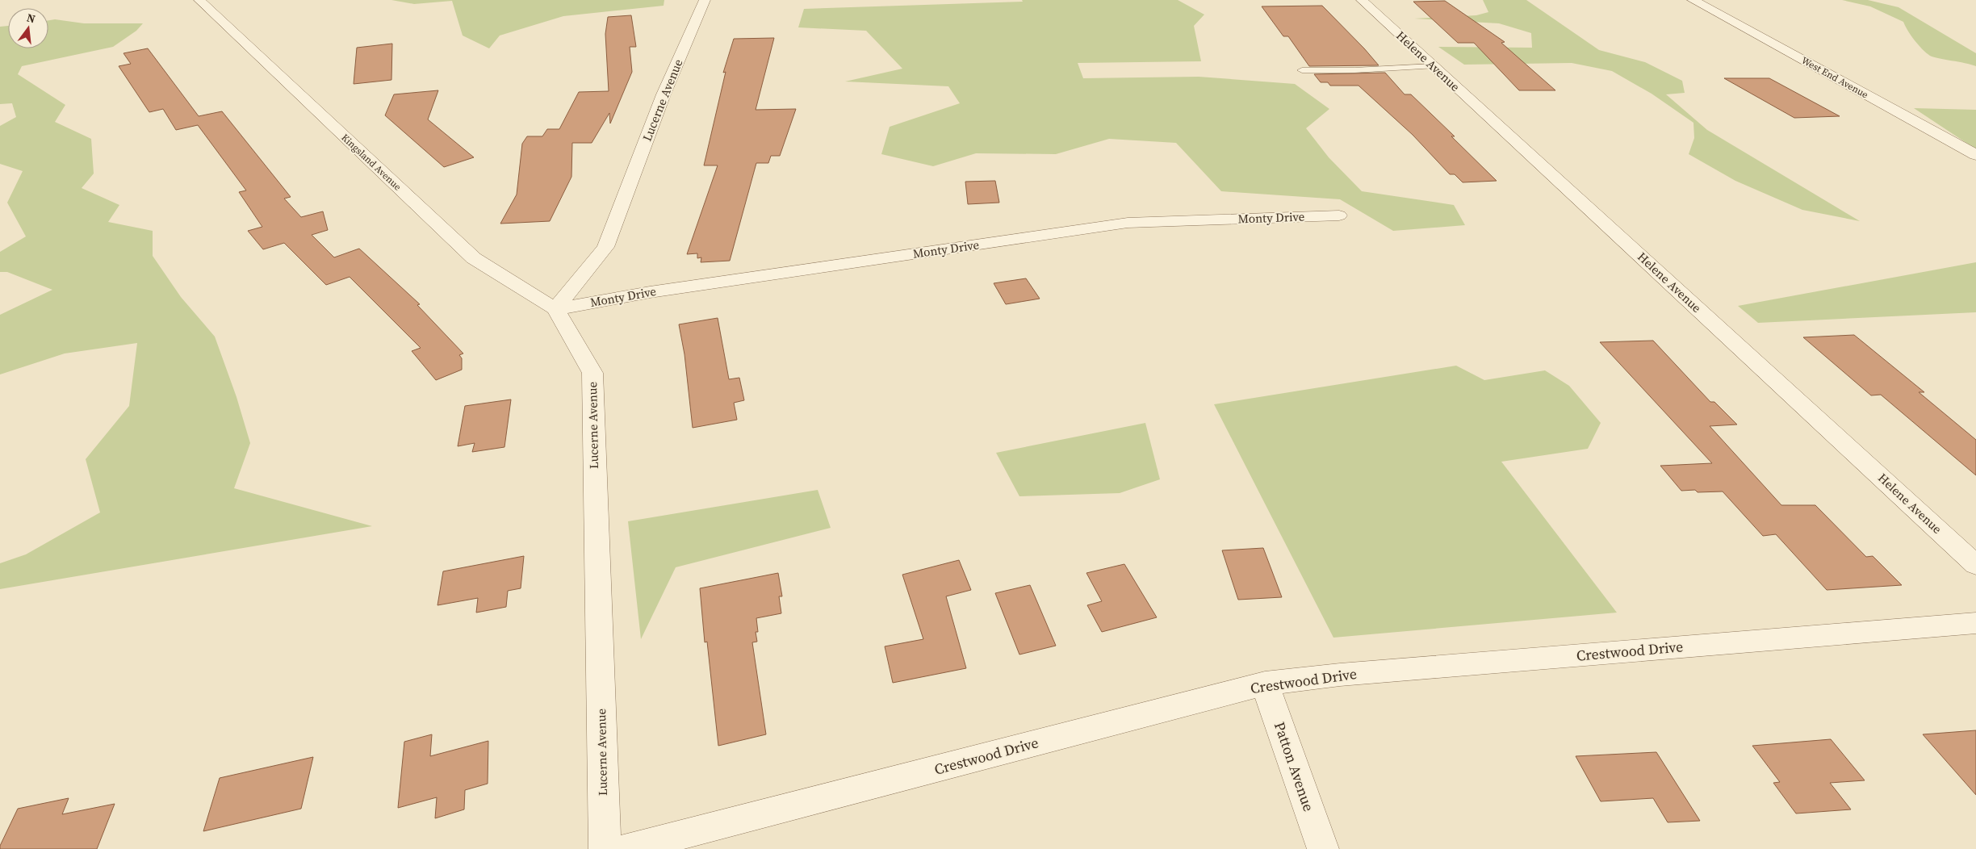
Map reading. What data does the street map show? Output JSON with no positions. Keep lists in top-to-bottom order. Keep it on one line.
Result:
{"streets":{"street":["Helene Avenue","West End Avenue","Lucerne Avenue","Kingsland Avenue","Monty Drive","Crestwood Drive","Patton Avenue"]},"crossings":[["Lucerne Avenue","Kingsland Avenue"],["Lucerne Avenue","Monty Drive"],["Kingsland Avenue","Monty Drive"],["Crestwood Drive","Patton Avenue"]],"north":"top"}
